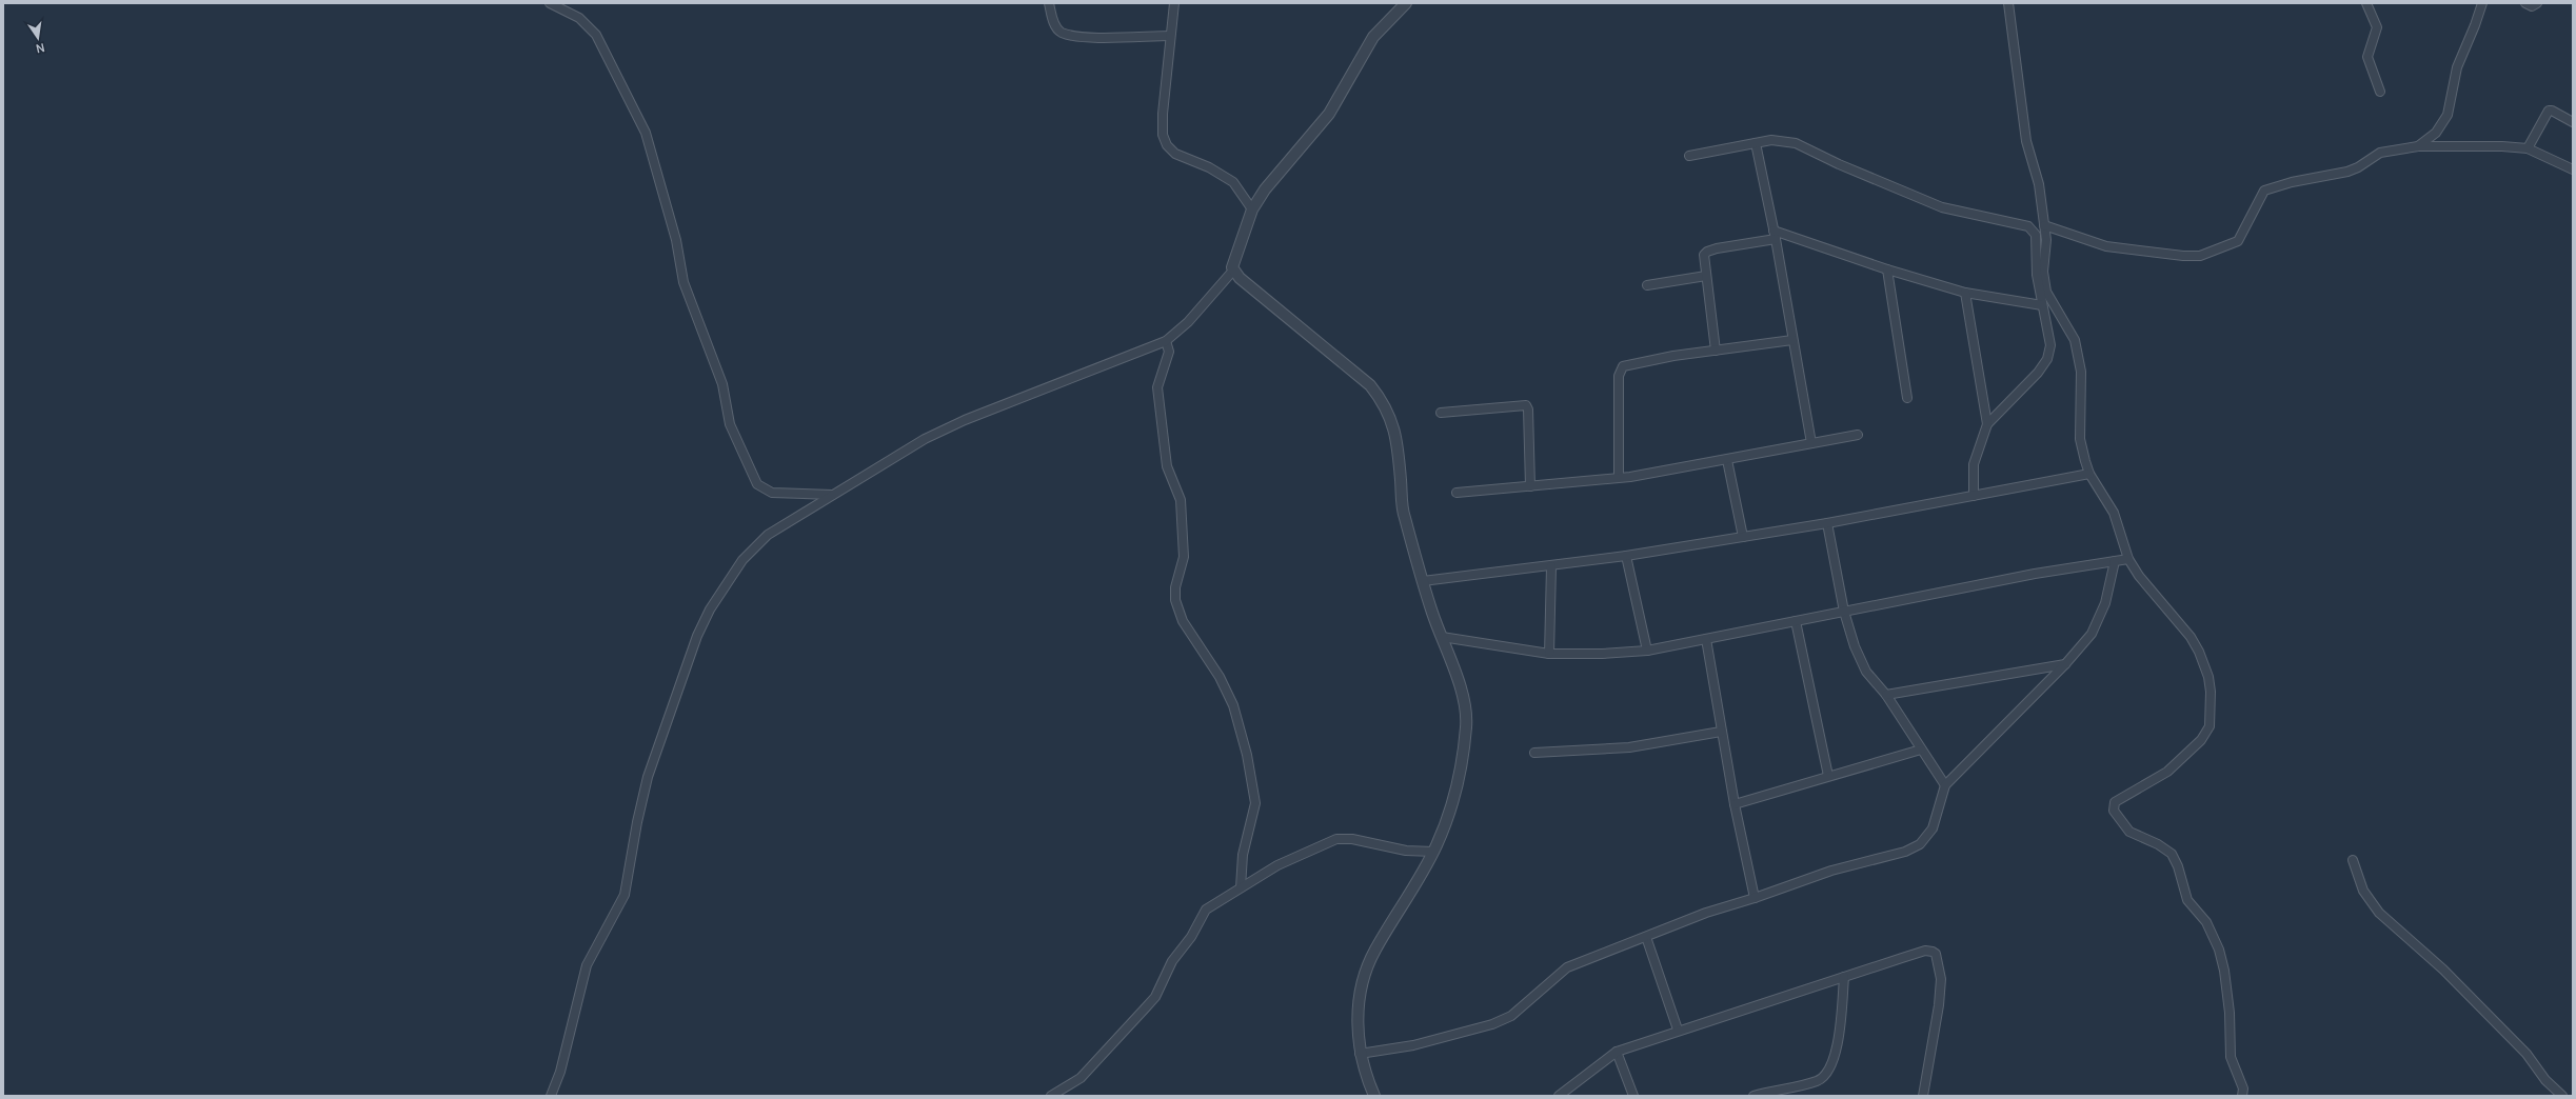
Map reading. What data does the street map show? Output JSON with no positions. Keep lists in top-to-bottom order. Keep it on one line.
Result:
{"north":"bottom"}
